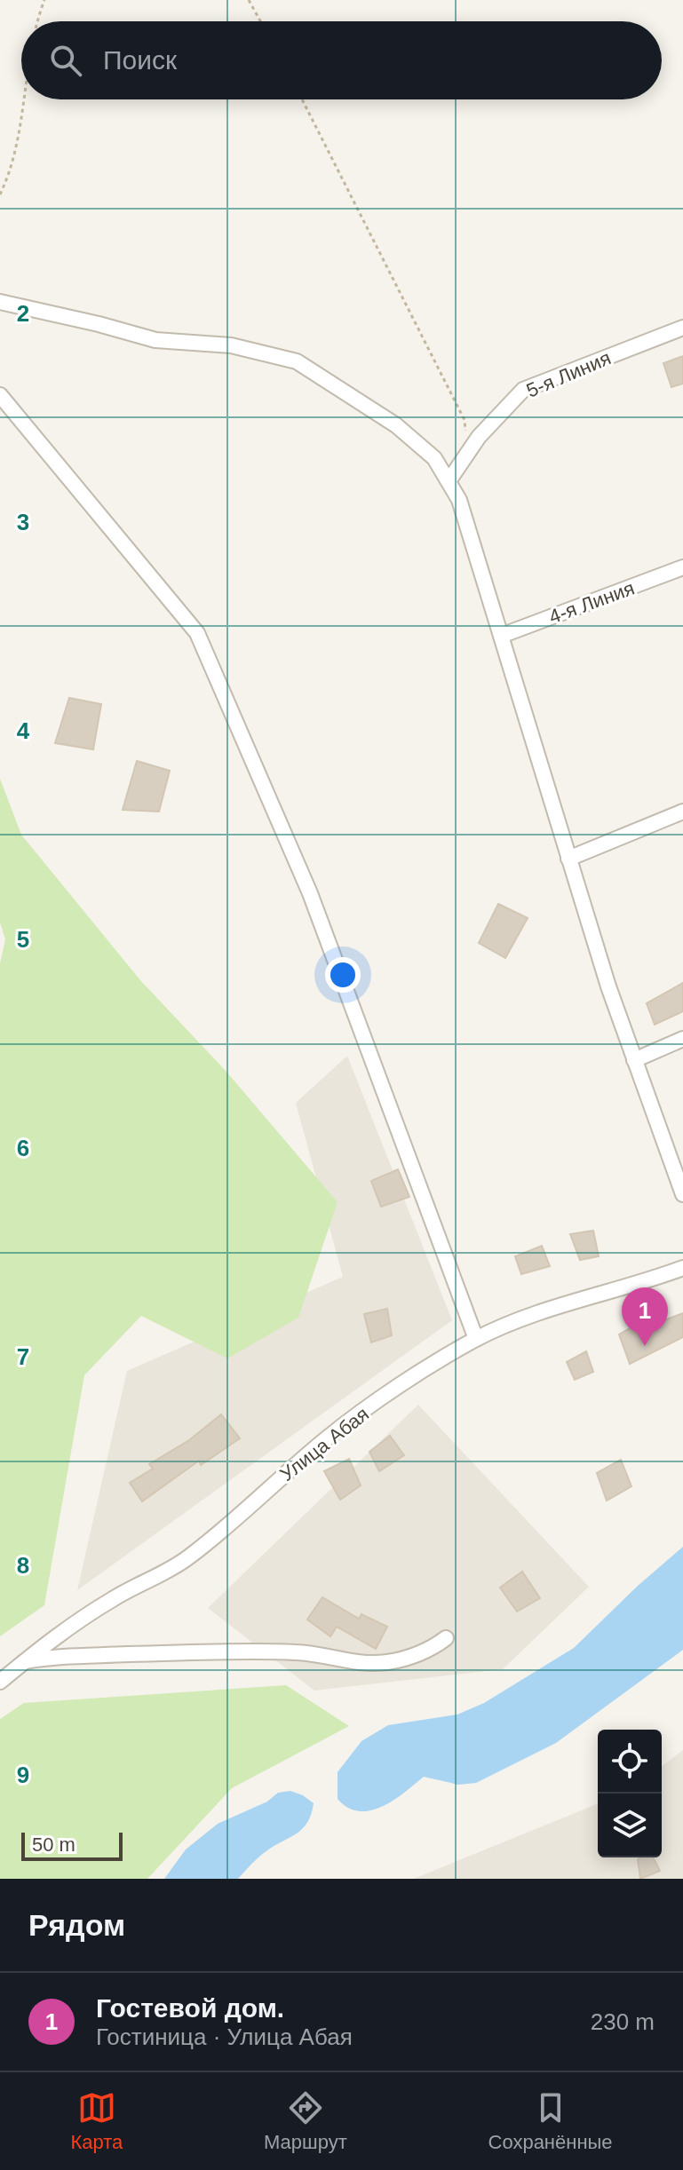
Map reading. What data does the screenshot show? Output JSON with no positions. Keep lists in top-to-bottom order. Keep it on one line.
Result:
{"streets":{"street":["5-я Линия","4-я Линия","Улица Абая"]},"scale_bar":"50 m","page":{"search":"Поиск","pins":"1","scale":"50 m","heading":"Рядом","list":[{"mark":"1","name":"Гостевой дом.","note":"Гостиница · Улица Абая","value":"230 m"}],"nav":["Карта","Маршрут","Сохранённые"]},"grid":{"rows":["2","3","4","5","6","7","8","9"]}}
